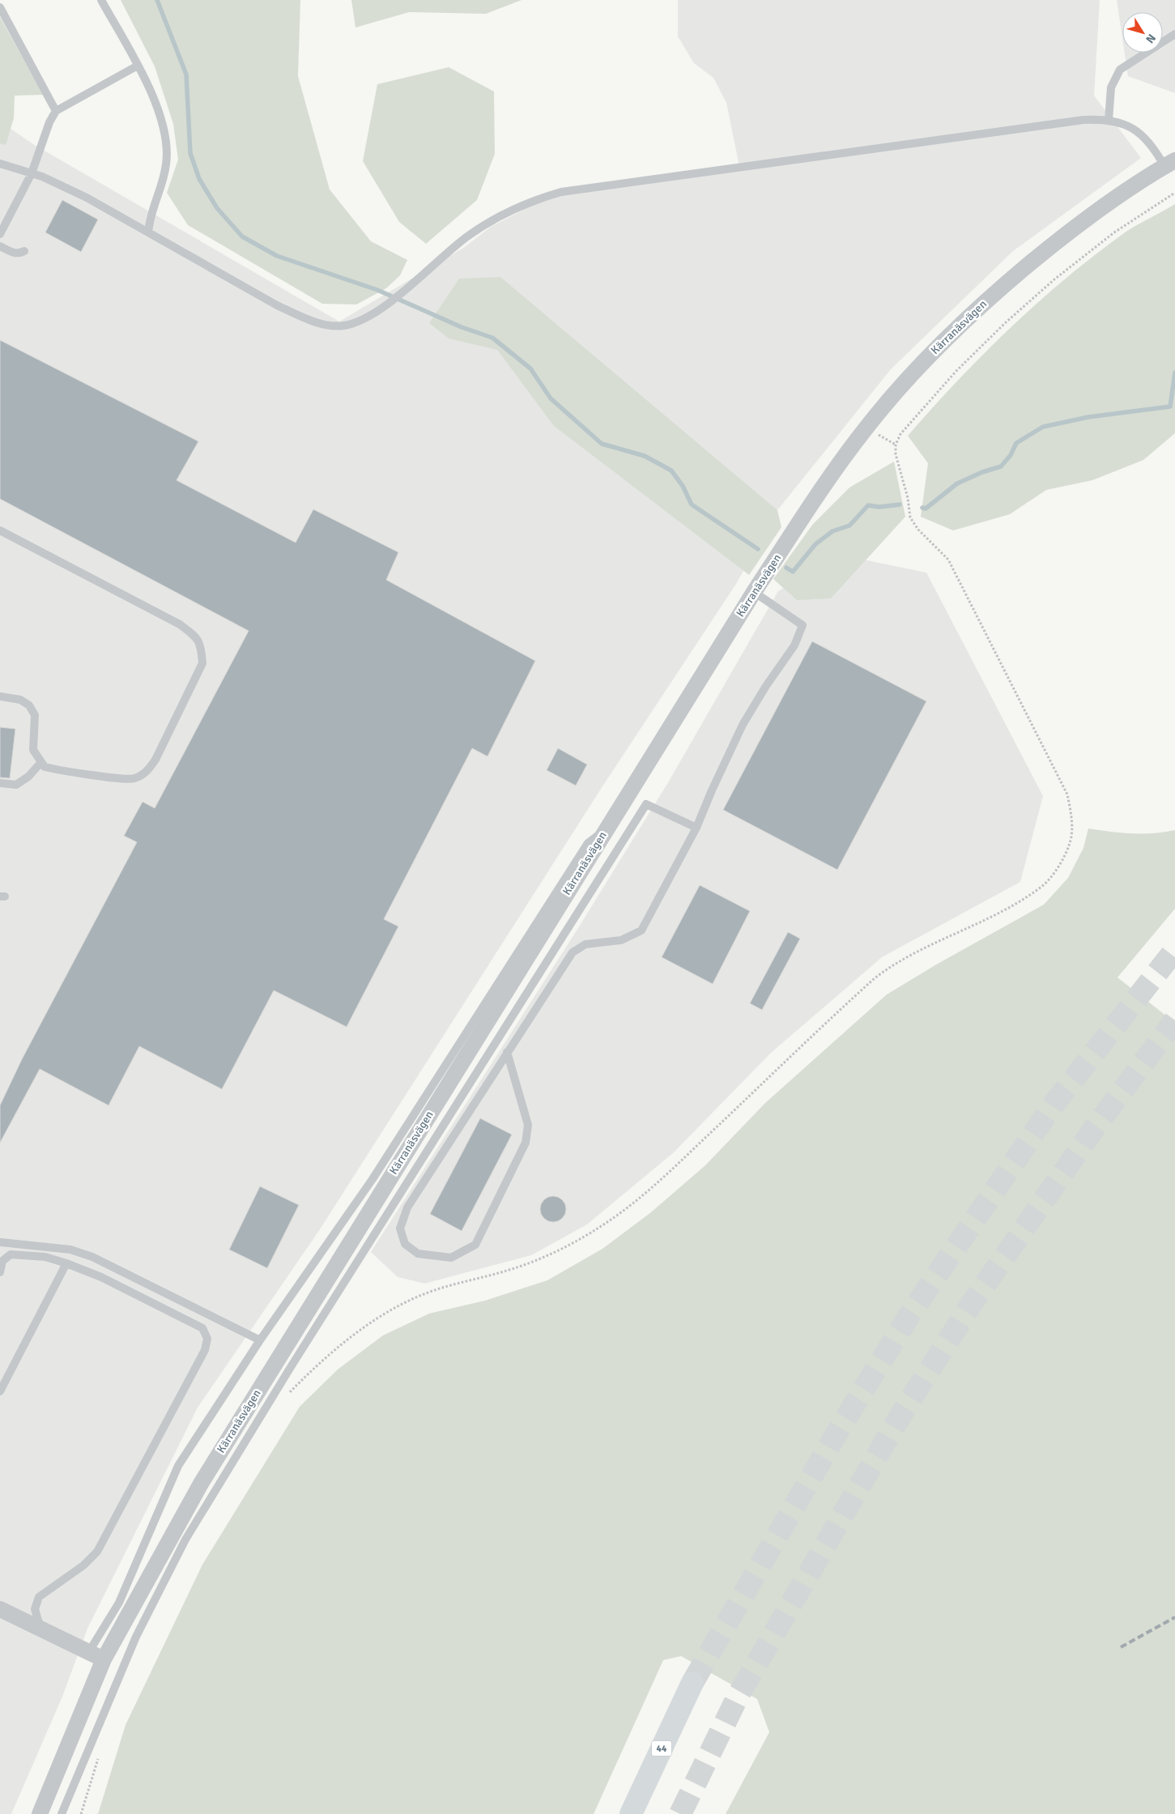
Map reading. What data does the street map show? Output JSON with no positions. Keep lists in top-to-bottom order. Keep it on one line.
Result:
{"streets":{"highway":["44"],"street":["Kärranäsvägen"]},"north":"bottom right"}
